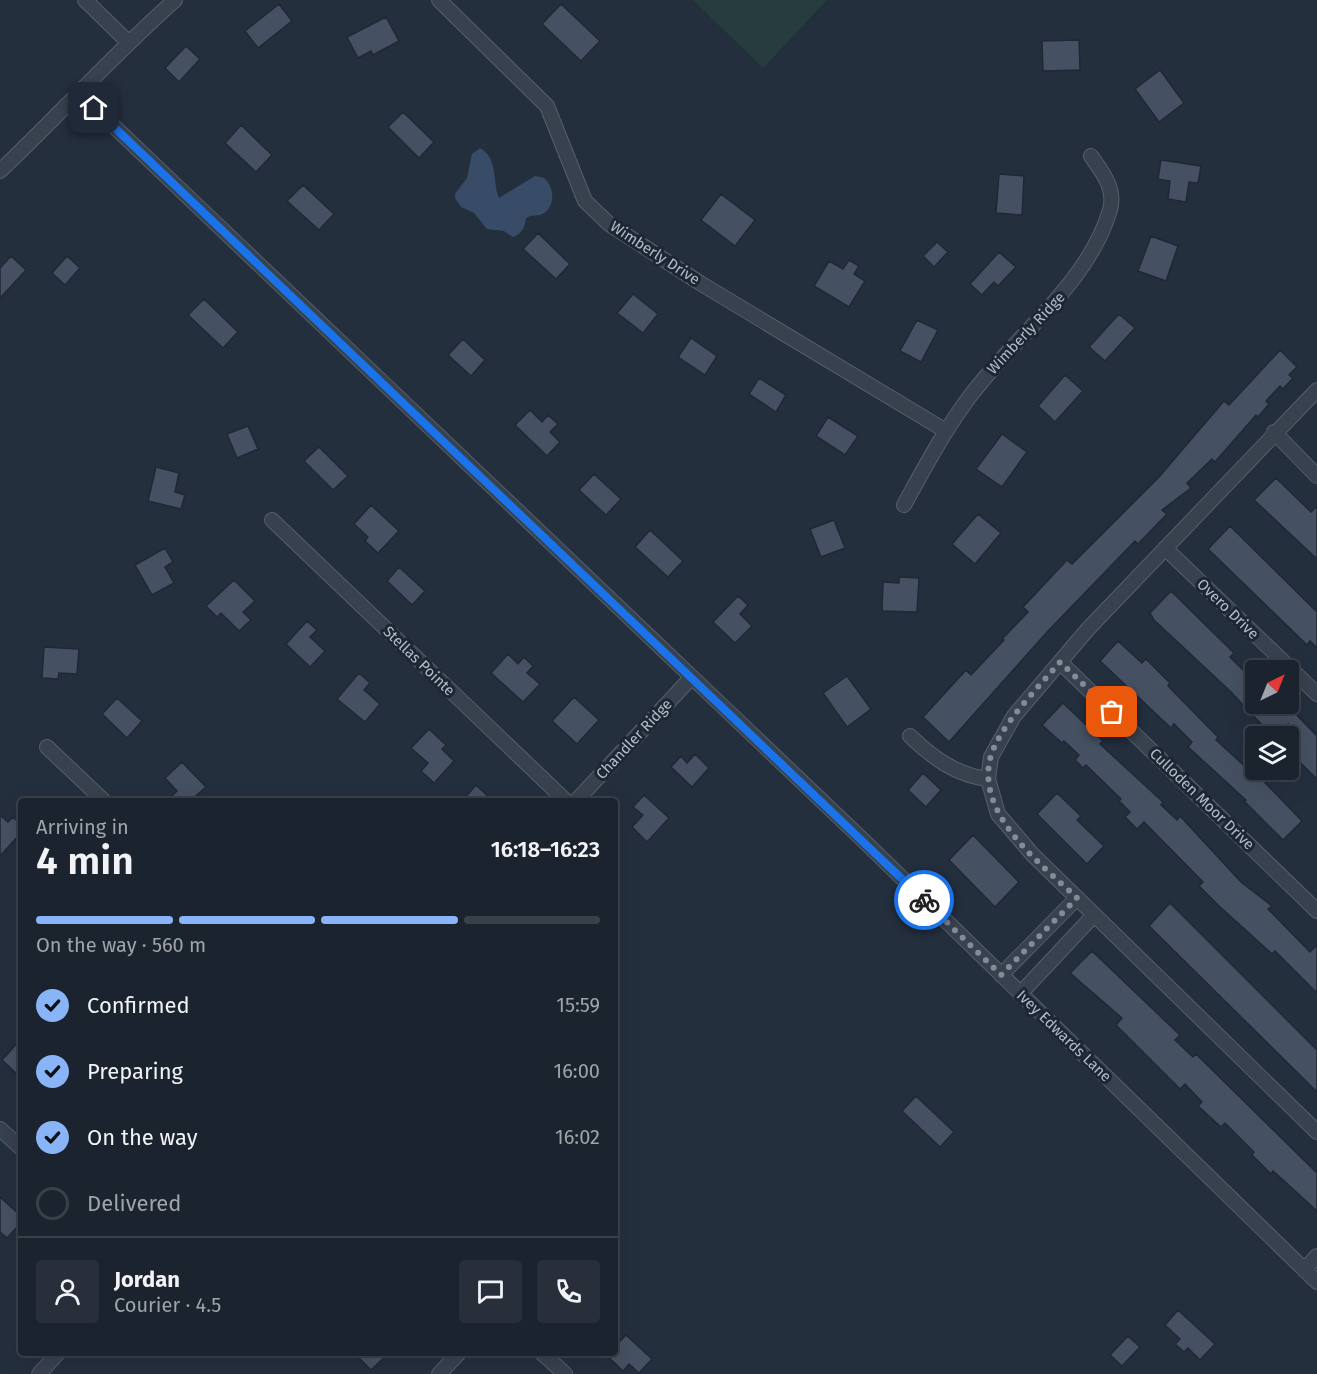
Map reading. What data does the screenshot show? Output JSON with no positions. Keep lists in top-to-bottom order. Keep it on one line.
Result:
{"streets":{"street":["Wimberly Drive","Wimberly Ridge","Overo Drive","Stellas Pointe","Chandler Ridge","Culloden Moor Drive","Ivey Edwards Lane"]},"crossings":[["Wimberly Drive","Wimberly Ridge"],["Chandler Ridge","Ivey Edwards Lane"]],"north":"top right","page":{"heading":["4 min","Arriving in","16:18–16:23"],"panel":["Jordan","Courier · 4.5"],"bar":"On the way · 560 m","list":[["Confirmed","15:59"],["Preparing","16:00"],["On the way","16:02"],"Delivered"]}}
